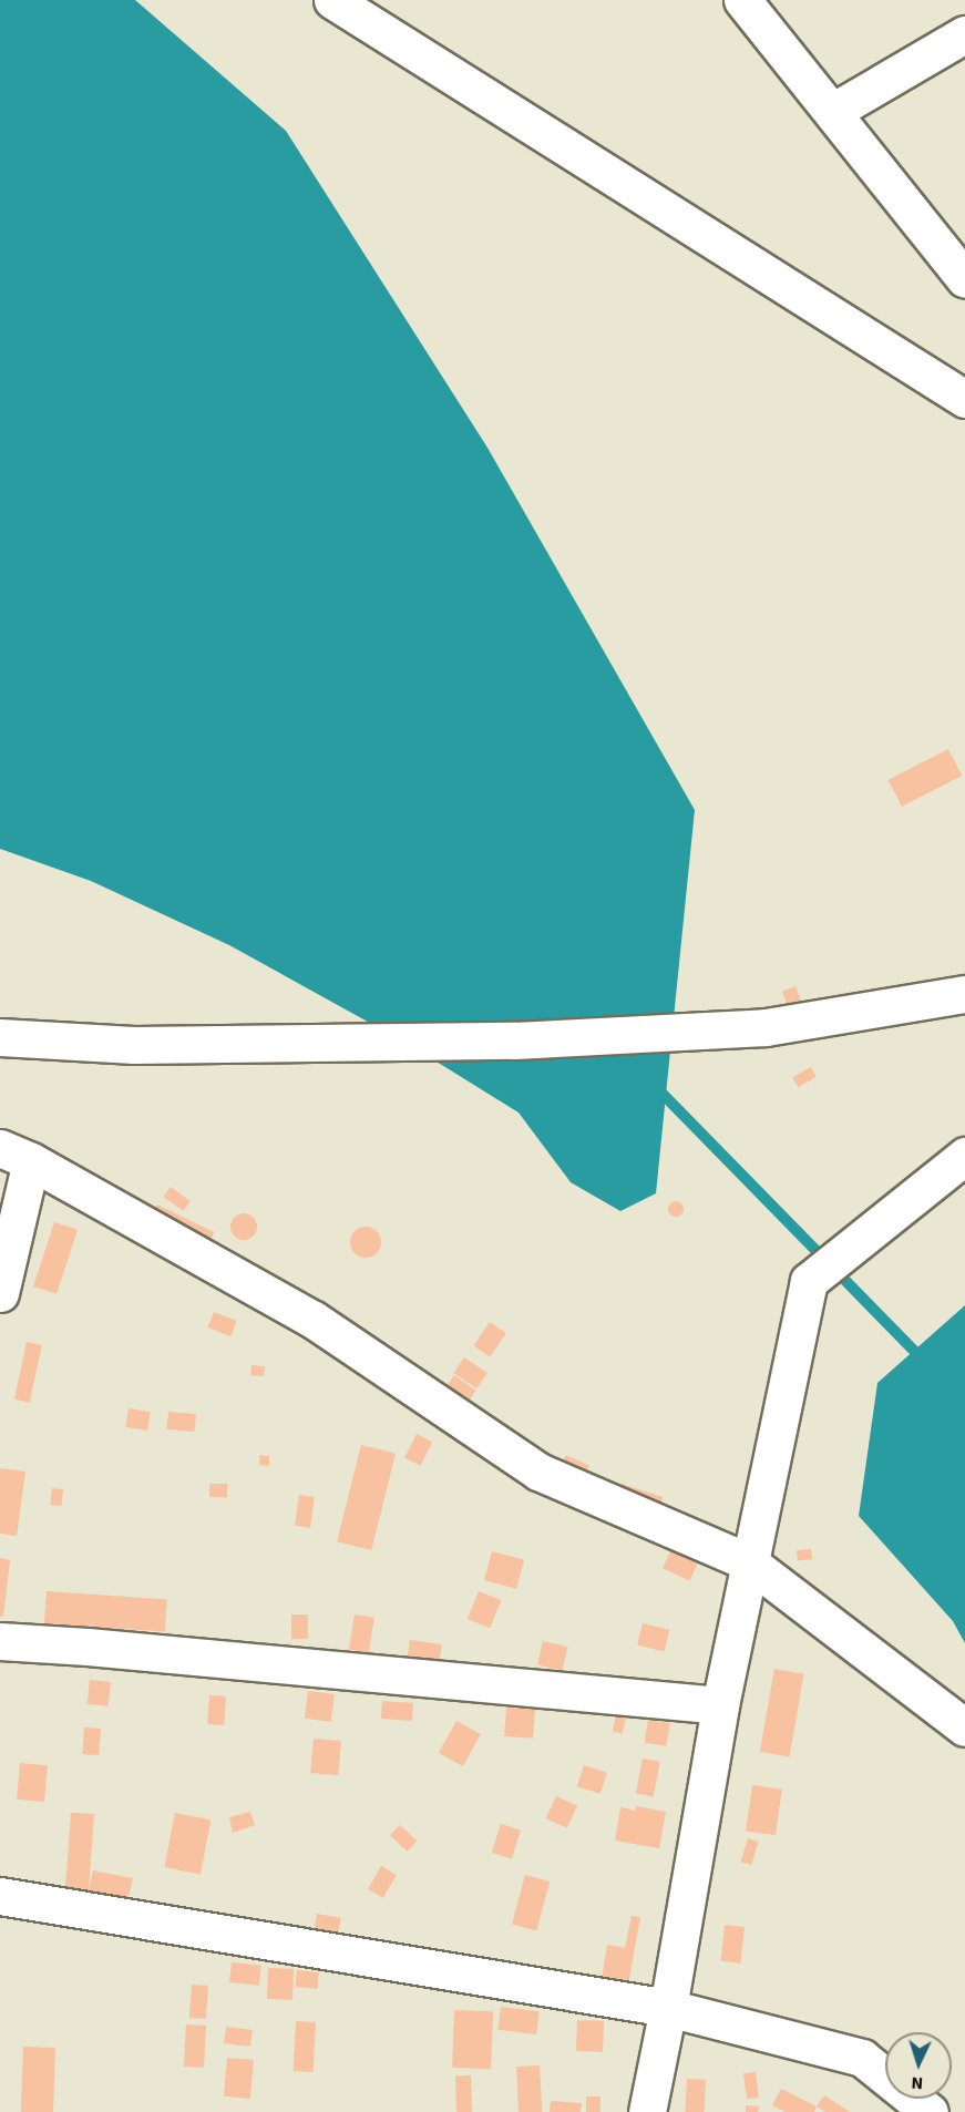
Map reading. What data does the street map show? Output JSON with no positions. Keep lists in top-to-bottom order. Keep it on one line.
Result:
{"north":"bottom"}
